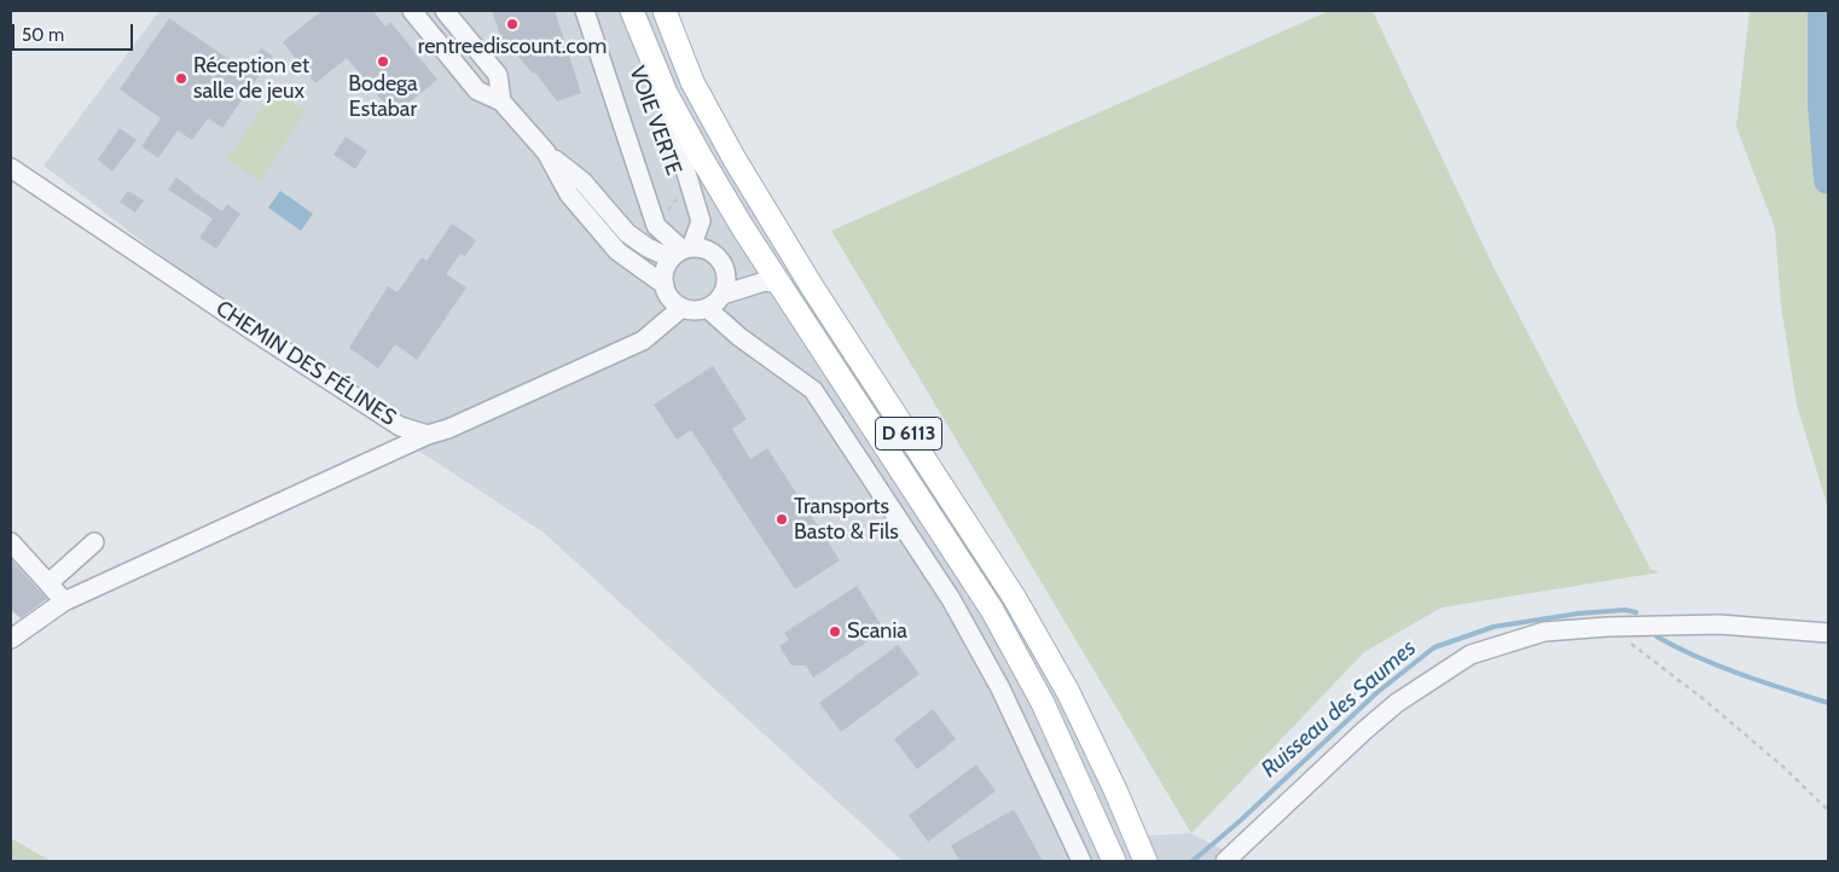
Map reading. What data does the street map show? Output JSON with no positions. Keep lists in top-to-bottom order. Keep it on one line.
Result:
{"streets":{"main road":["D 6113"],"street":["CHEMIN DES FÉLINES"],"path":["VOIE VERTE"]},"water":["Ruisseau des Saumes"],"places":["rentreediscount.com","Bodega Estabar","Réception et salle de jeux","Transports Basto & Fils","Scania"],"scale_bar":"50 m"}
